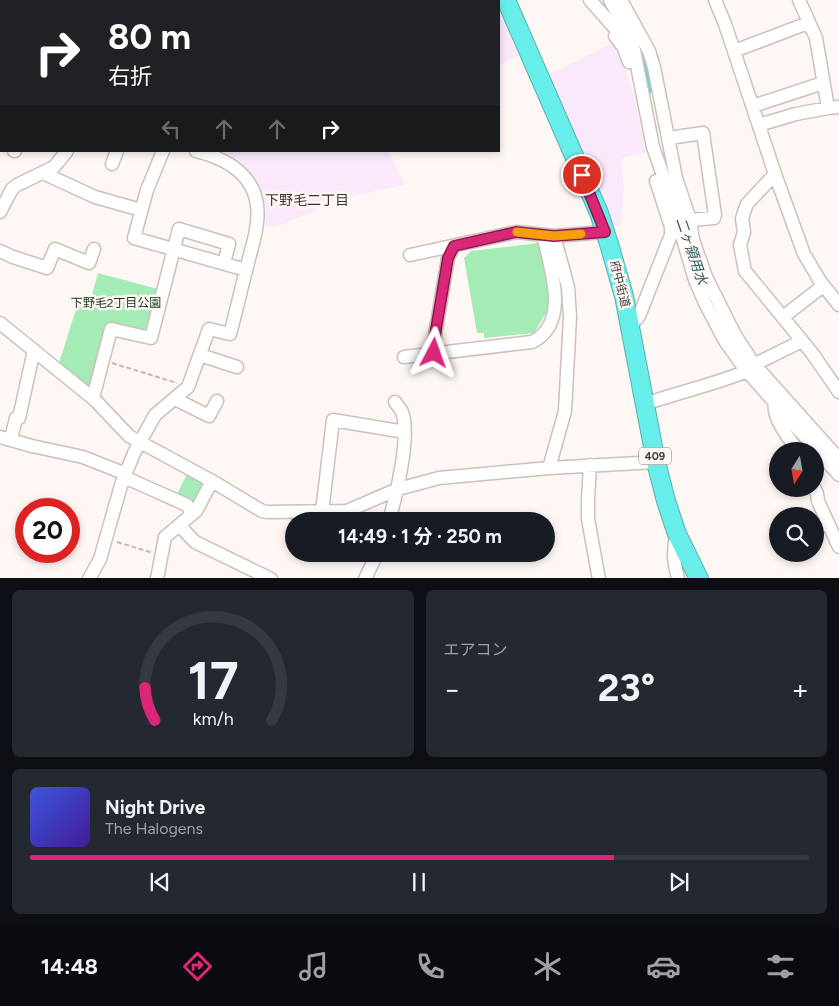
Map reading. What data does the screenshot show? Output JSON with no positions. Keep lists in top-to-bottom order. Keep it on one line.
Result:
{"streets":{"highway":["府中街道","409"]},"districts":["下野毛二丁目"],"water":["二ヶ領用水"],"parks":["下野毛2丁目公園"],"north":"bottom","page":{"turn":["80 m","右折"],"limit":"20","trip":"14:49 · 1 分 · 250 m","tile":"エアコン","heat":["−","23°","+"],"song":["Night Drive","The Halogens"],"tabs":"14:48","gauge":["17","km/h"]}}
